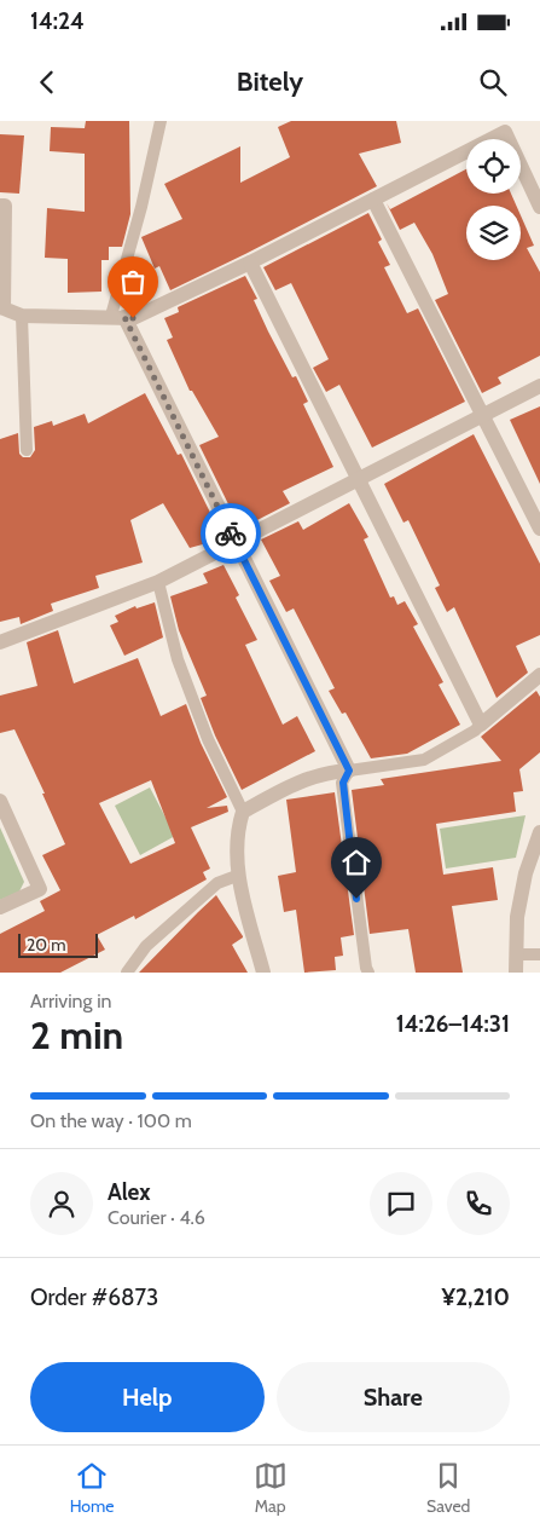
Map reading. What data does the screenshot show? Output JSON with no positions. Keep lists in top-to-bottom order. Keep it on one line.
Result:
{"scale_bar":"20 m","page":{"status":"14:24","header":"Bitely","scale":"20 m","heading":["2 min","Arriving in","14:26–14:31"],"panel":["Alex","Courier · 4.6","Order #6873","¥2,210"],"bar":"On the way · 100 m","buttons":["Help","Share"],"tabs":["Home","Map","Saved"]}}
